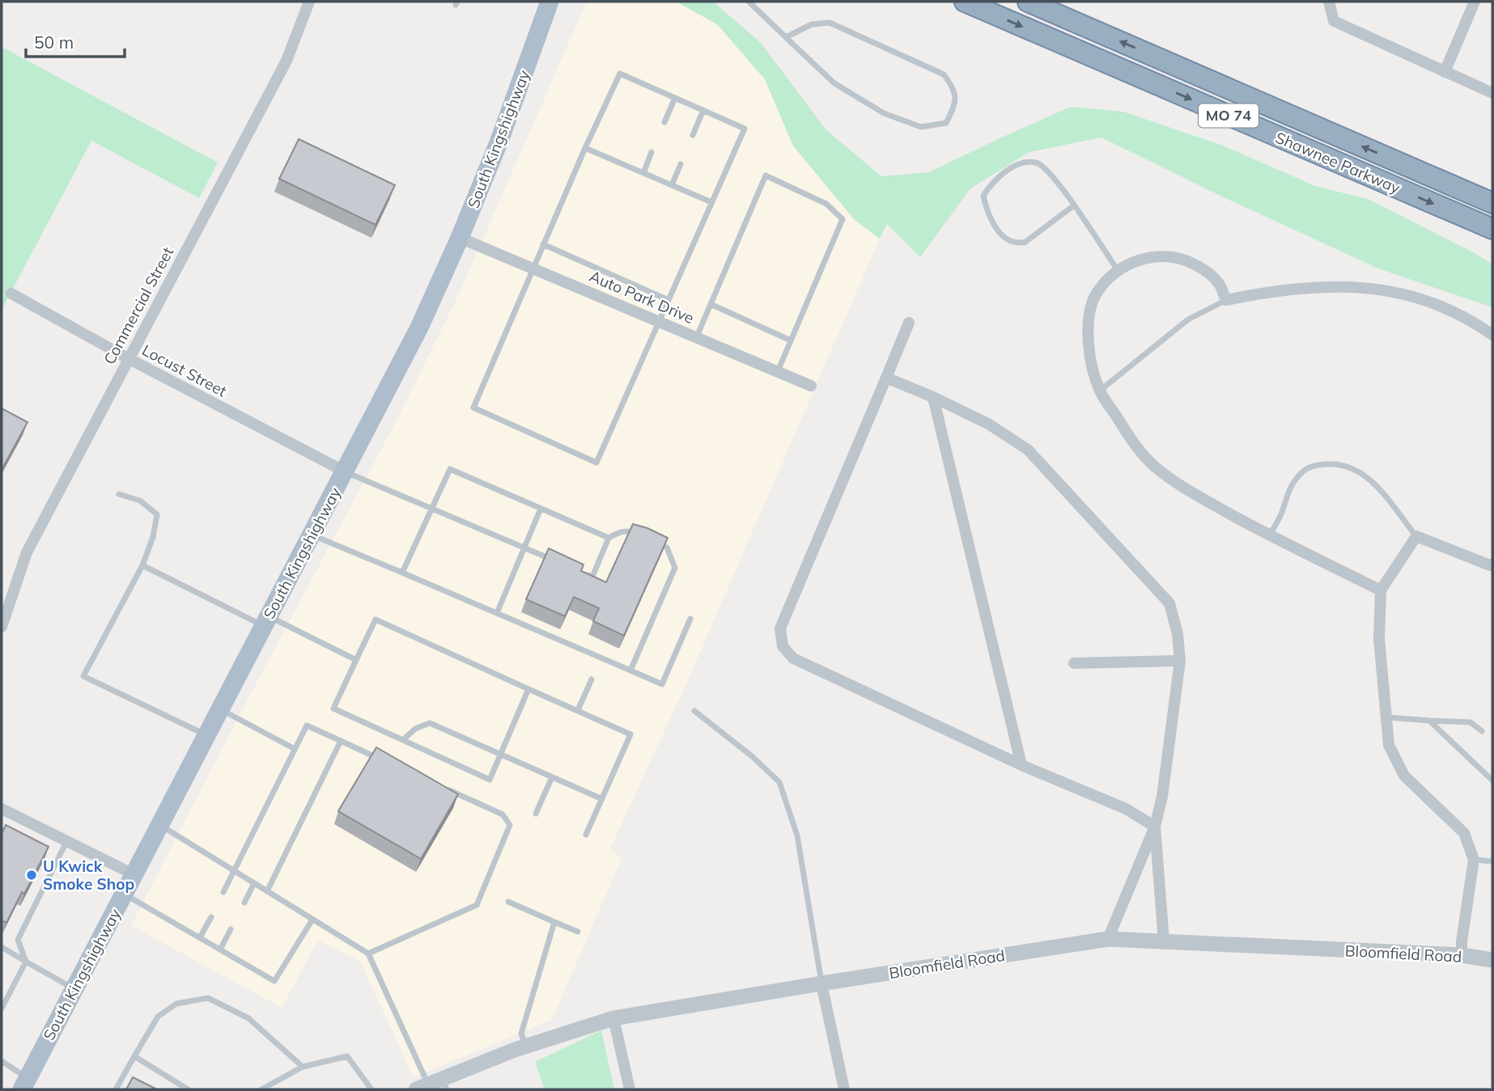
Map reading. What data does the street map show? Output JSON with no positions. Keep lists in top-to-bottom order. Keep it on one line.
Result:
{"streets":{"highway":["MO 74","Shawnee Parkway"],"main road":["South Kingshighway"],"street":["Auto Park Drive","Commercial Street","Locust Street","Bloomfield Road"]},"crossings":[["South Kingshighway","Auto Park Drive"],["South Kingshighway","Locust Street"],["Commercial Street","Locust Street"]],"places":["U Kwick Smoke Shop"],"scale_bar":"50 m"}
